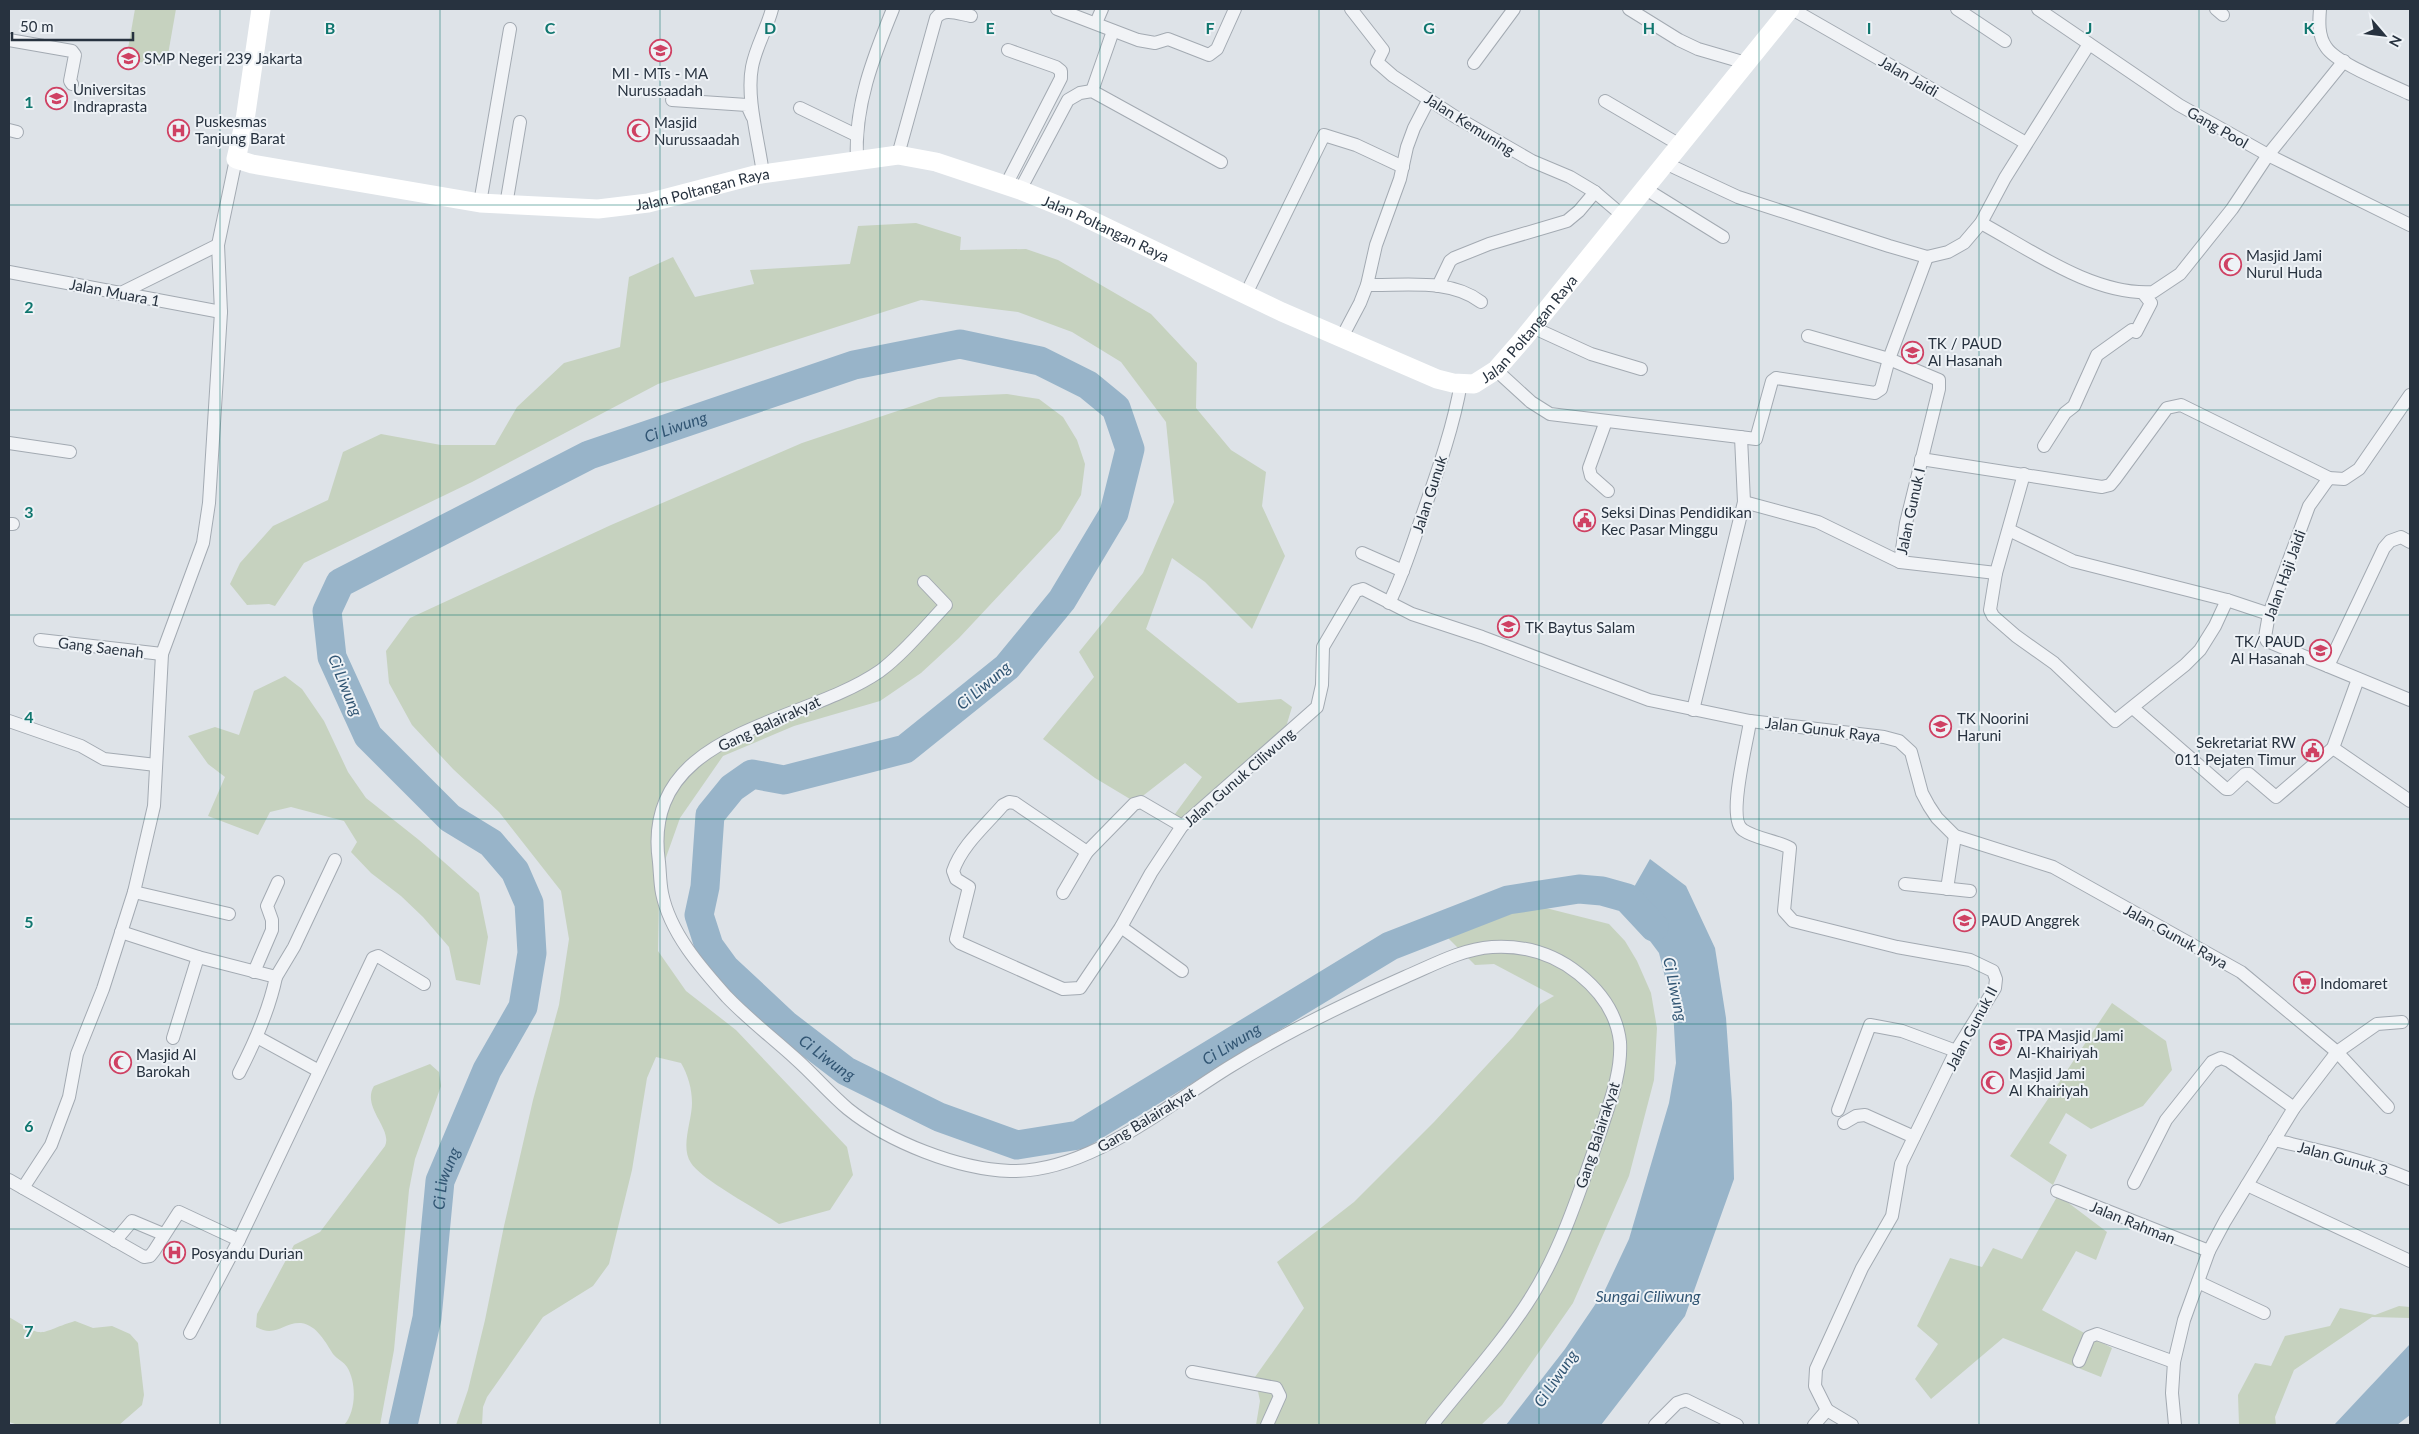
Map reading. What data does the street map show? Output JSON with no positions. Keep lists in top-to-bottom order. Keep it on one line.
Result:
{"streets":{"street":["Jalan Jaidi","Jalan Kemuning","Gang Pool","Jalan Poltangan Raya","Jalan Muara 1","Jalan Gunuk","Jalan Gunuk I","Jalan Haji Jaidi","Gang Saenah","Gang Balairakyat","Jalan Gunuk Raya","Jalan Gunuk Ciliwung","Jalan Gunuk II","Jalan Gunuk 3","Jalan Rahman"]},"crossings":[["Jalan Jaidi","Jalan Poltangan Raya"],["Jalan Kemuning","Jalan Poltangan Raya"],["Jalan Poltangan Raya","Jalan Gunuk"],["Jalan Gunuk","Jalan Gunuk Raya"],["Jalan Gunuk","Jalan Gunuk Ciliwung"],["Jalan Gunuk Raya","Jalan Gunuk Ciliwung"],["Jalan Gunuk Raya","Jalan Gunuk II"]],"water":["Ci Liwung","Sungai Ciliwung"],"places":{"school or university":["MI - MTs - MA Nurussaadah","SMP Negeri 239 Jakarta","Universitas Indraprasta","TK / PAUD Al Hasanah","TK Baytus Salam","TK/ PAUD Al Hasanah","TK Noorini Haruni","PAUD Anggrek","TPA Masjid Jami Al-Khairiyah"],"hospital":["Puskesmas Tanjung Barat","Posyandu Durian"],"mosque":["Masjid Nurussaadah","Masjid Jami Nurul Huda","Masjid Al Barokah","Masjid Jami Al Khairiyah"],"public building":["Seksi Dinas Pendidikan Kec Pasar Minggu","Sekretariat RW 011 Pejaten Timur"],"supermarket":["Indomaret"]},"scale_bar":"50 m","north":"bottom right","grid":{"columns":["B","C","D","E","F","G","H","I","J","K"],"rows":["1","2","3","4","5","6","7"]}}
